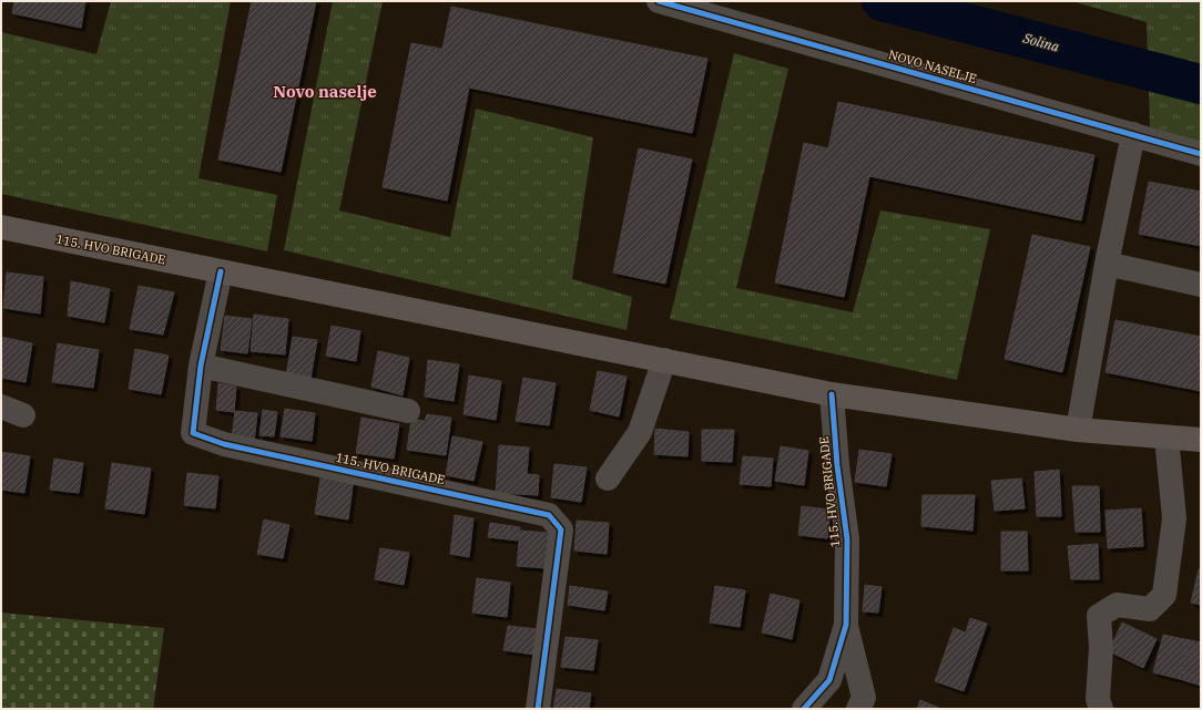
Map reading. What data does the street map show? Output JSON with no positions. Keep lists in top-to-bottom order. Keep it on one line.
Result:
{"streets":{"main road":["115. HVO BRIGADE"],"street":["NOVO NASELJE"]},"districts":["Novo naselje"],"water":["Solina"]}
